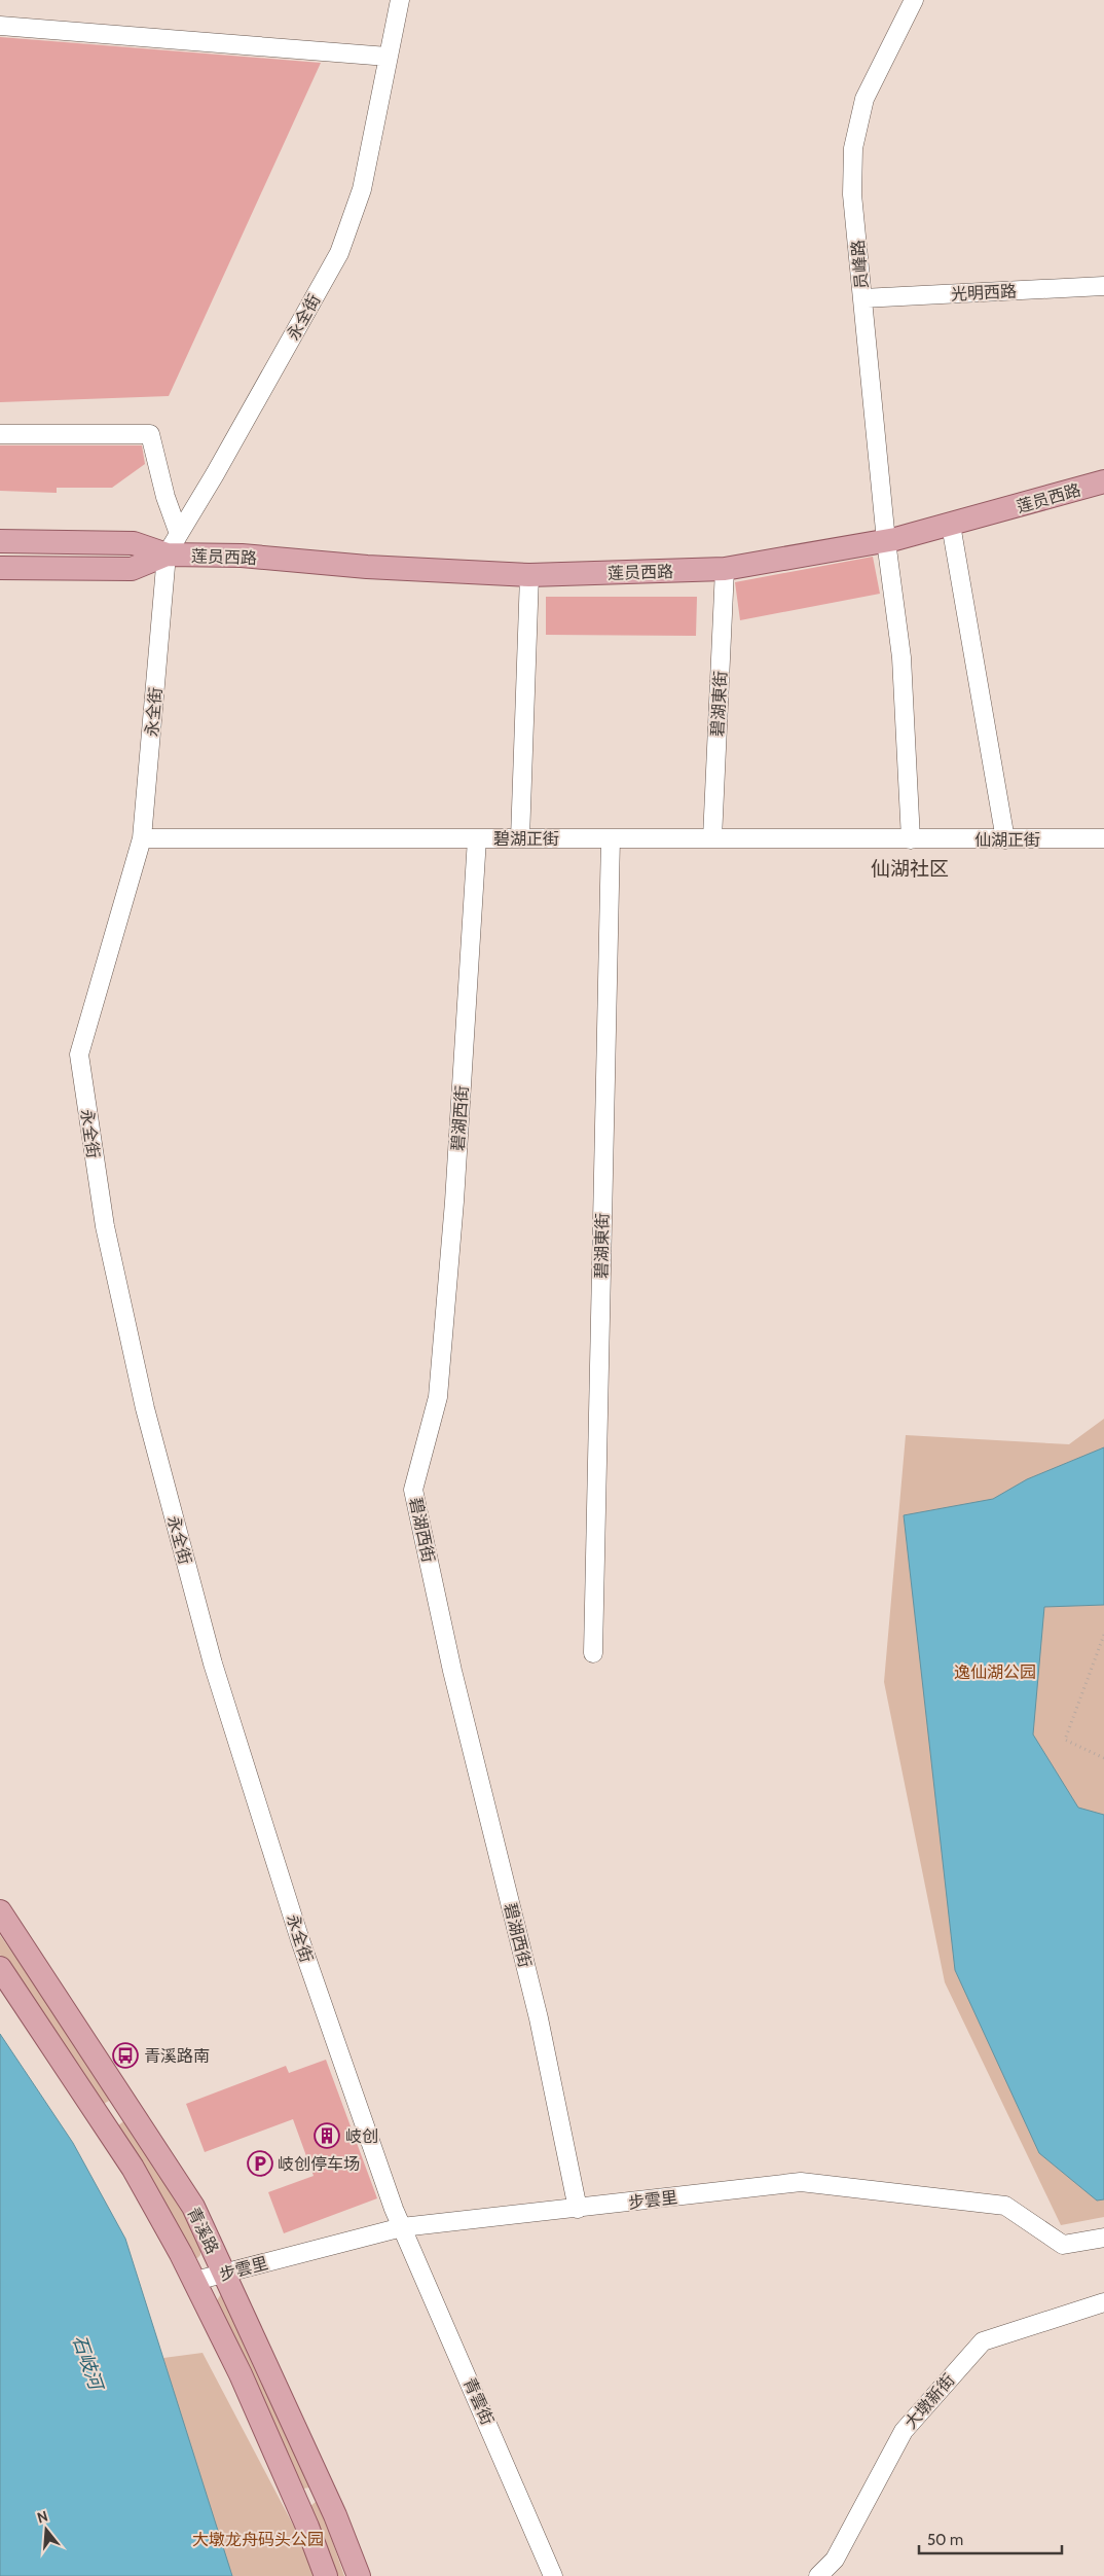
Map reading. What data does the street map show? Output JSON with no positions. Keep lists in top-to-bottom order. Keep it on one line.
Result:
{"streets":{"main road":["莲员西路","青溪路"],"street":["员峰路","光明西路","永全街","碧湖東街","碧湖正街","仙湖正街","碧湖西街","步雲里","青雲街","大墩新街"]},"crossings":[["员峰路","光明西路"],["员峰路","莲员西路"],["员峰路","碧湖正街"],["员峰路","仙湖正街"],["永全街","莲员西路"],["永全街","碧湖正街"],["永全街","步雲里"],["永全街","青雲街"],["莲员西路","碧湖東街"],["碧湖東街","碧湖正街"],["碧湖正街","仙湖正街"],["碧湖正街","碧湖西街"],["碧湖西街","步雲里"],["步雲里","青溪路"],["步雲里","青雲街"]],"districts":["仙湖社区"],"water":["石岐河"],"parks":["逸仙湖公园","大墩龙舟码头公园"],"places":{"bus stop":["青溪路南"],"building":["岐创"],"parking":["岐创停车场"]},"scale_bar":"50 m","north":"top"}
